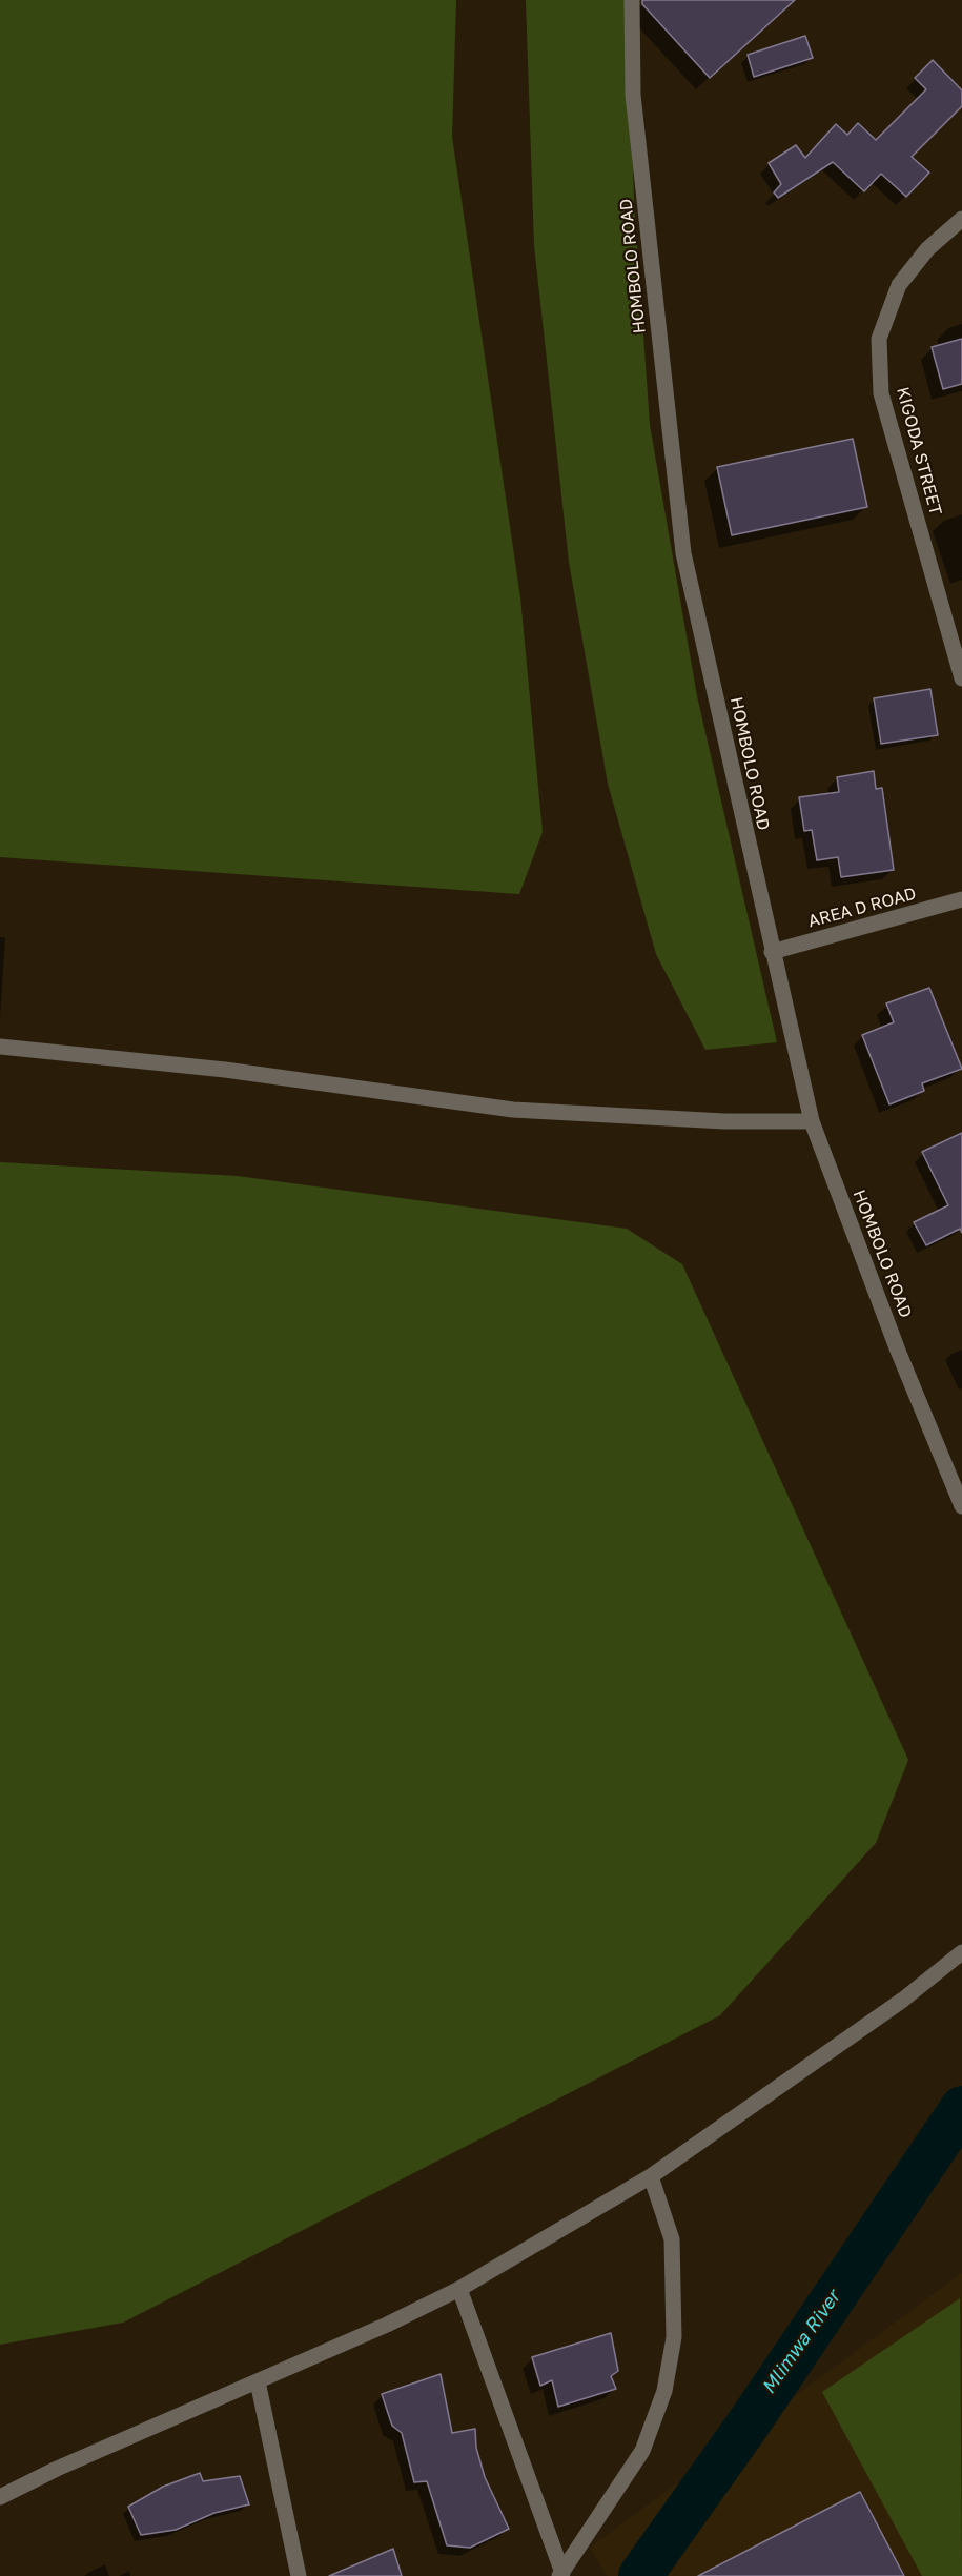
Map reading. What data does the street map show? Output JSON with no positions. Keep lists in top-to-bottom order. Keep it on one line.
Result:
{"streets":{"street":["HOMBOLO ROAD","KIGODA STREET","AREA D ROAD"]},"crossings":[["HOMBOLO ROAD","AREA D ROAD"]],"water":["Mlimwa River"]}
